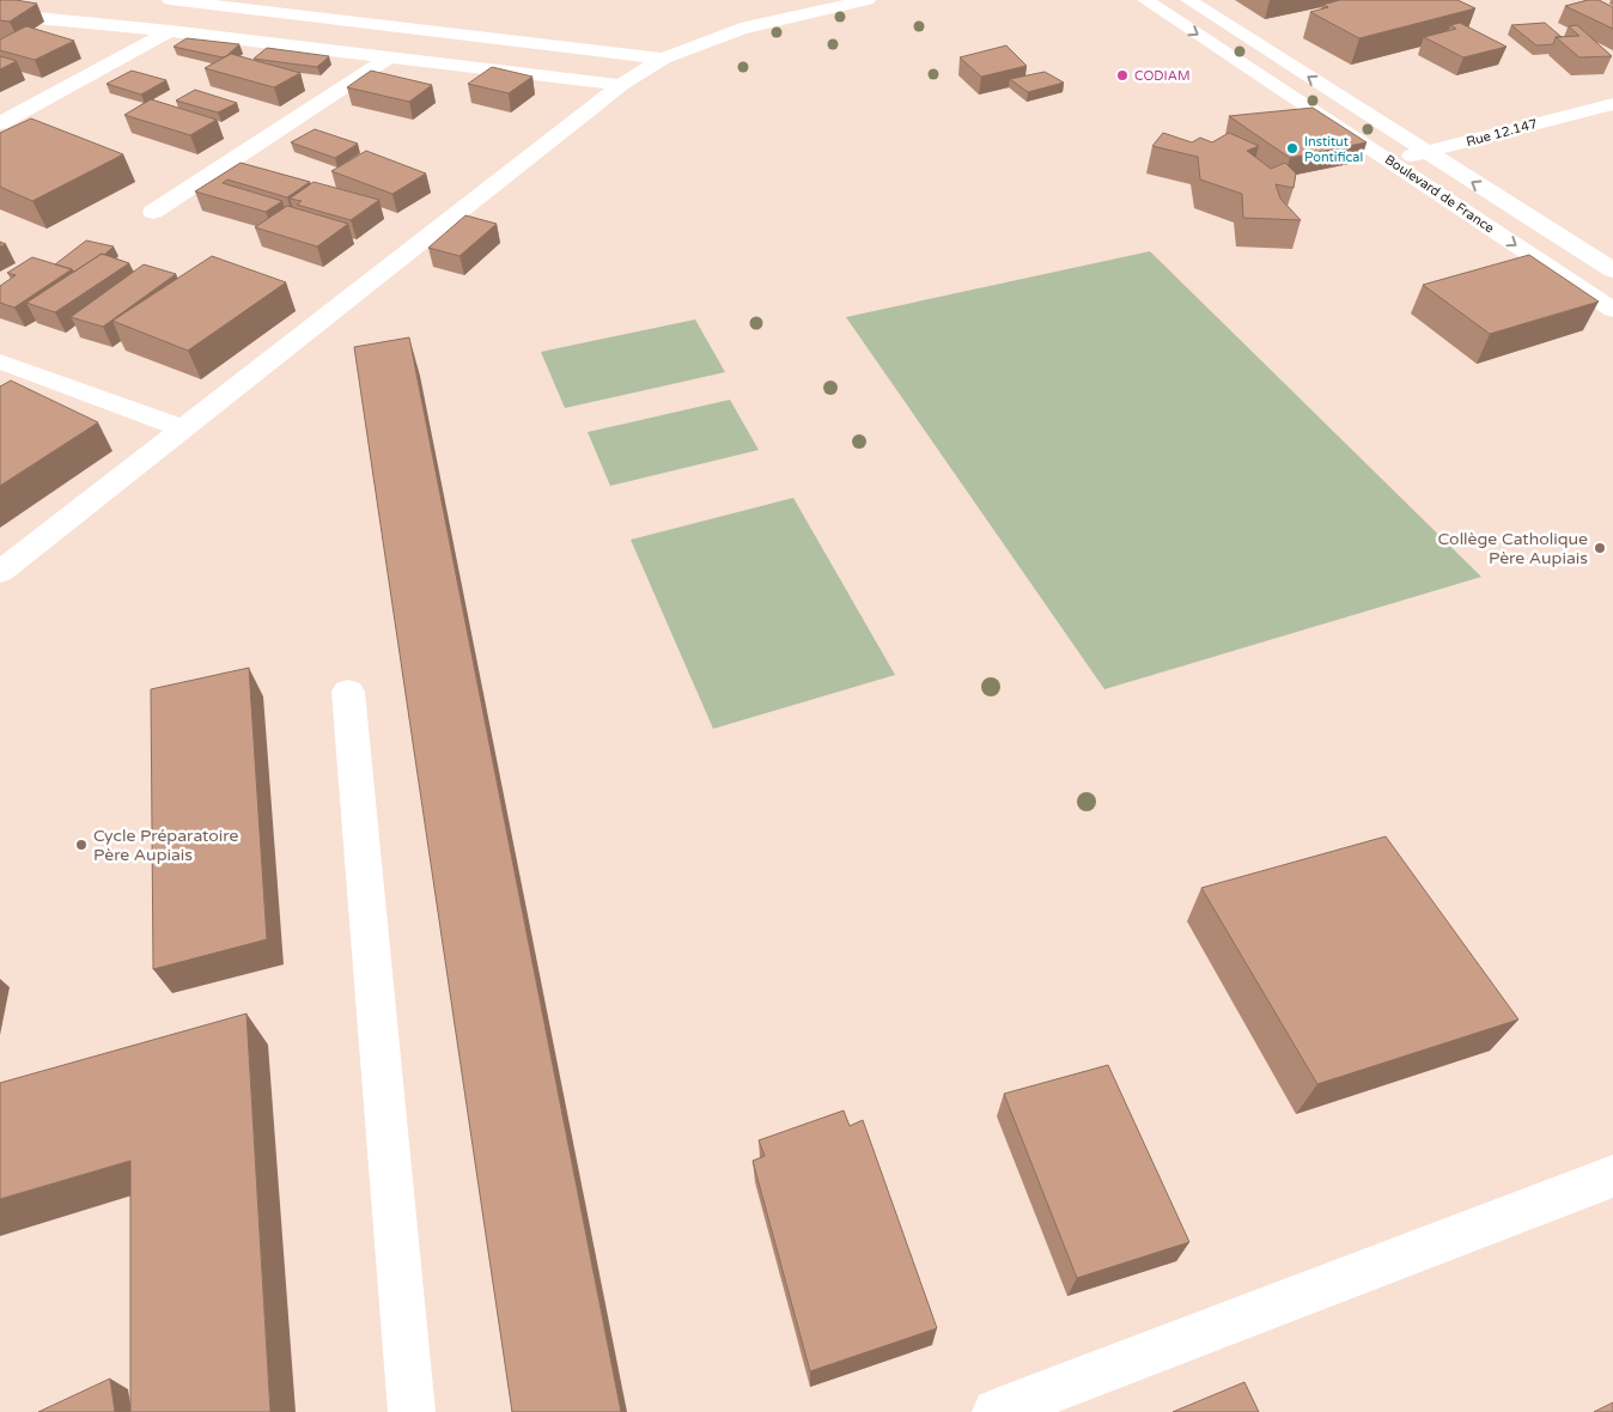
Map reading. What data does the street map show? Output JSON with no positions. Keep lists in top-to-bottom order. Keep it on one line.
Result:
{"streets":{"street":["Rue 12.147","Boulevard de France"]},"crossings":[["Rue 12.147","Boulevard de France"]],"places":["CODIAM","Institut Pontifical","Collège Catholique Père Aupiais","Cycle Préparatoire Père Aupiais"]}
